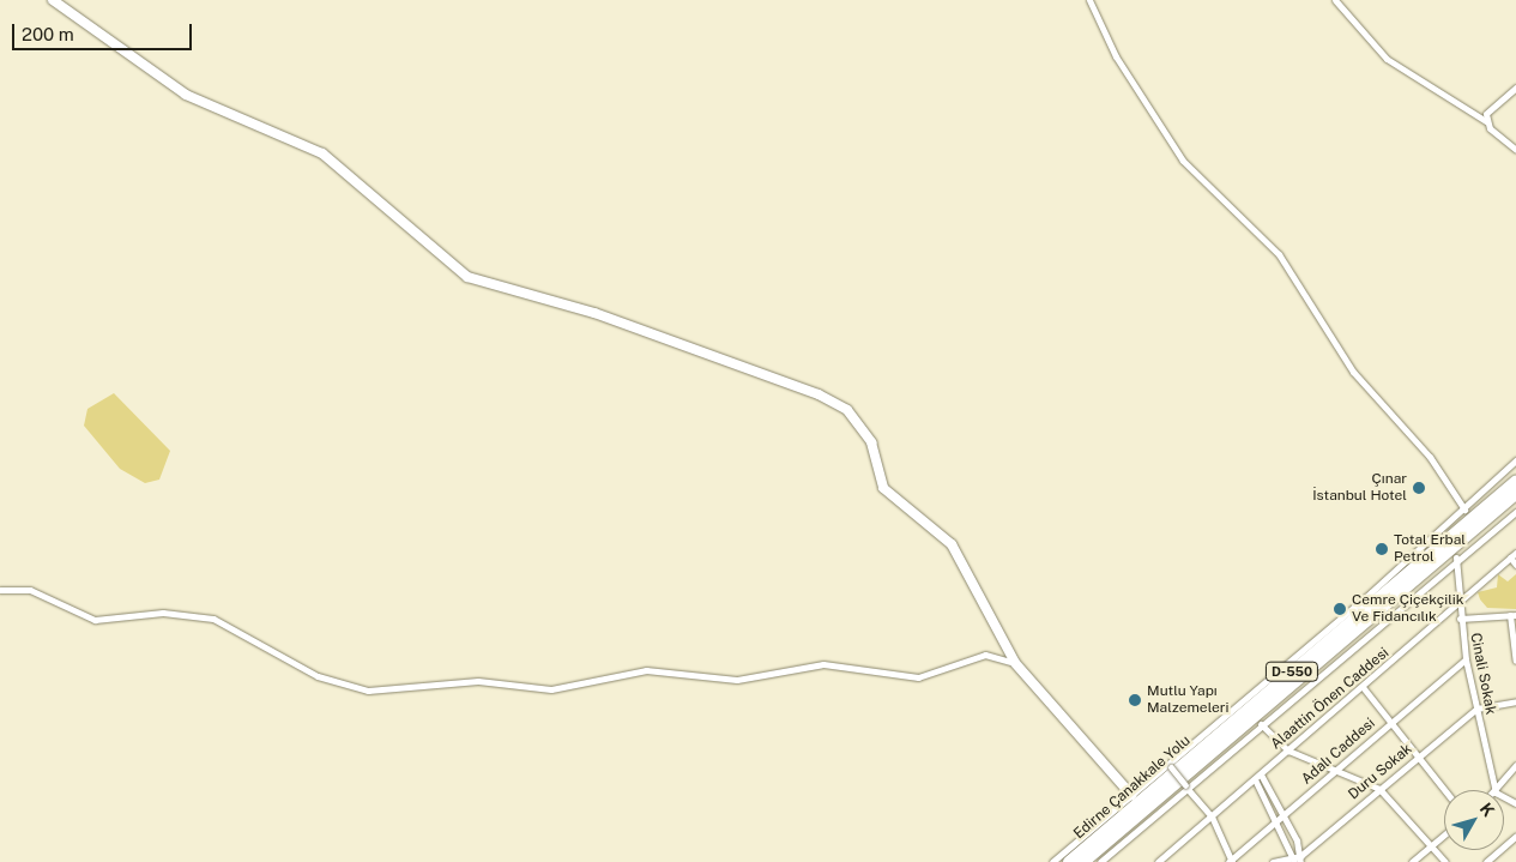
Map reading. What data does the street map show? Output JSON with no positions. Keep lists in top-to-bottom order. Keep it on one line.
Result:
{"streets":{"highway":["D-550","Edirne Çanakkale Yolu"],"street":["Cinali Sokak","Alaattin Önen Caddesi","Adalı Caddesi","Duru Sokak"]},"crossings":[["D-550","Edirne Çanakkale Yolu"],["Cinali Sokak","Alaattin Önen Caddesi"],["Cinali Sokak","Adalı Caddesi"],["Cinali Sokak","Duru Sokak"]],"places":["Çınar İstanbul Hotel","Total Erbal Petrol","Cemre Çiçekçilik Ve Fidancılık","Mutlu Yapı Malzemeleri"],"scale_bar":"200 m","north":"top right"}
